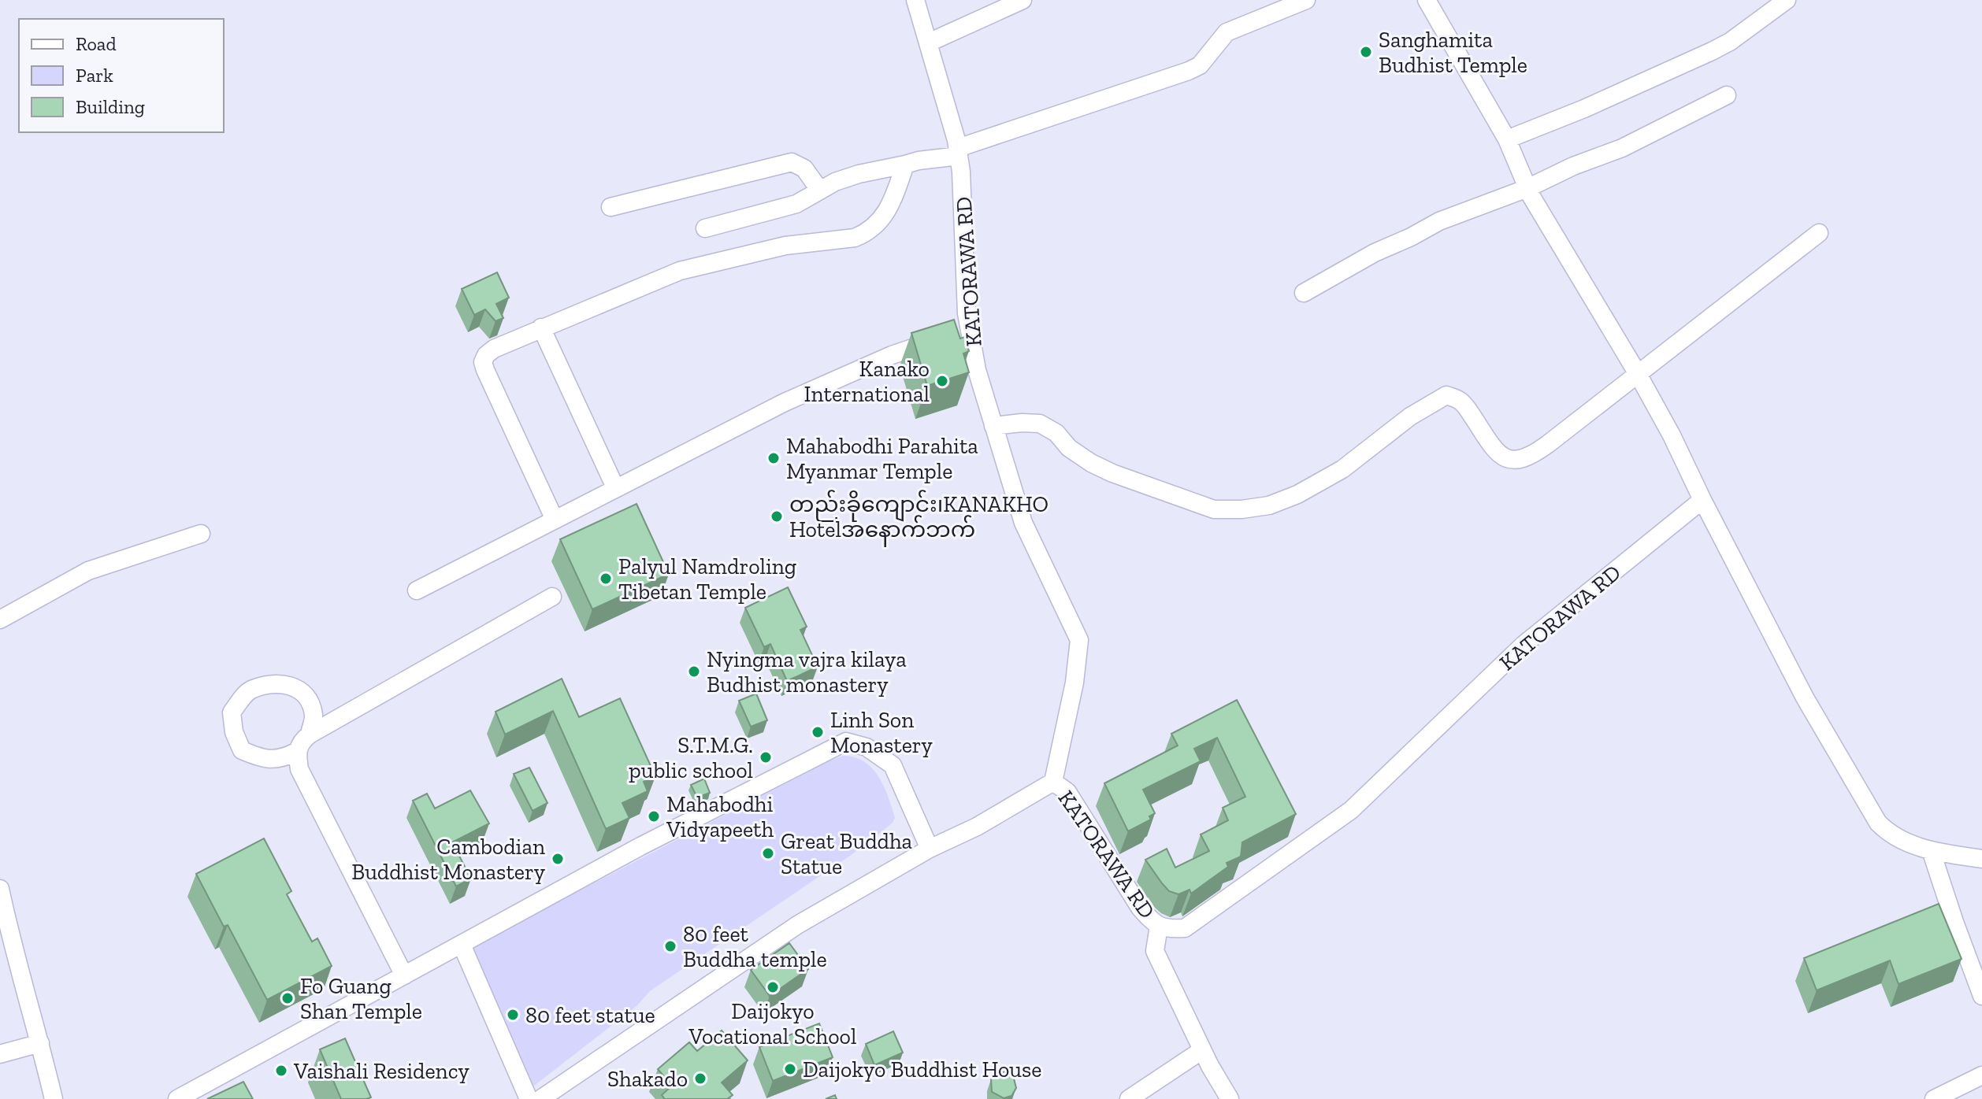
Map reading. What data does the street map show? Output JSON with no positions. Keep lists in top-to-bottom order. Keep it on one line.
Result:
{"streets":{"street":["KATORAWA RD"]},"places":["Sanghamita Budhist Temple","Kanako International","Mahabodhi Parahita Myanmar Temple","တည်းခိုကျောင်း၊KANAKHO Hotelအနောက်ဘက်","Palyul Namdroling Tibetan Temple","Nyingma vajra kilaya Budhist monastery","Linh Son Monastery","S.T.M.G. public school","Mahabodhi Vidyapeeth","Great Buddha Statue","Cambodian Buddhist Monastery","80 feet Buddha temple","Daijokyo Vocational School","Fo Guang Shan Temple","80 feet statue","Daijokyo Buddhist House","Vaishali Residency","Shakado"],"legend":["Road","Park","Building"]}
